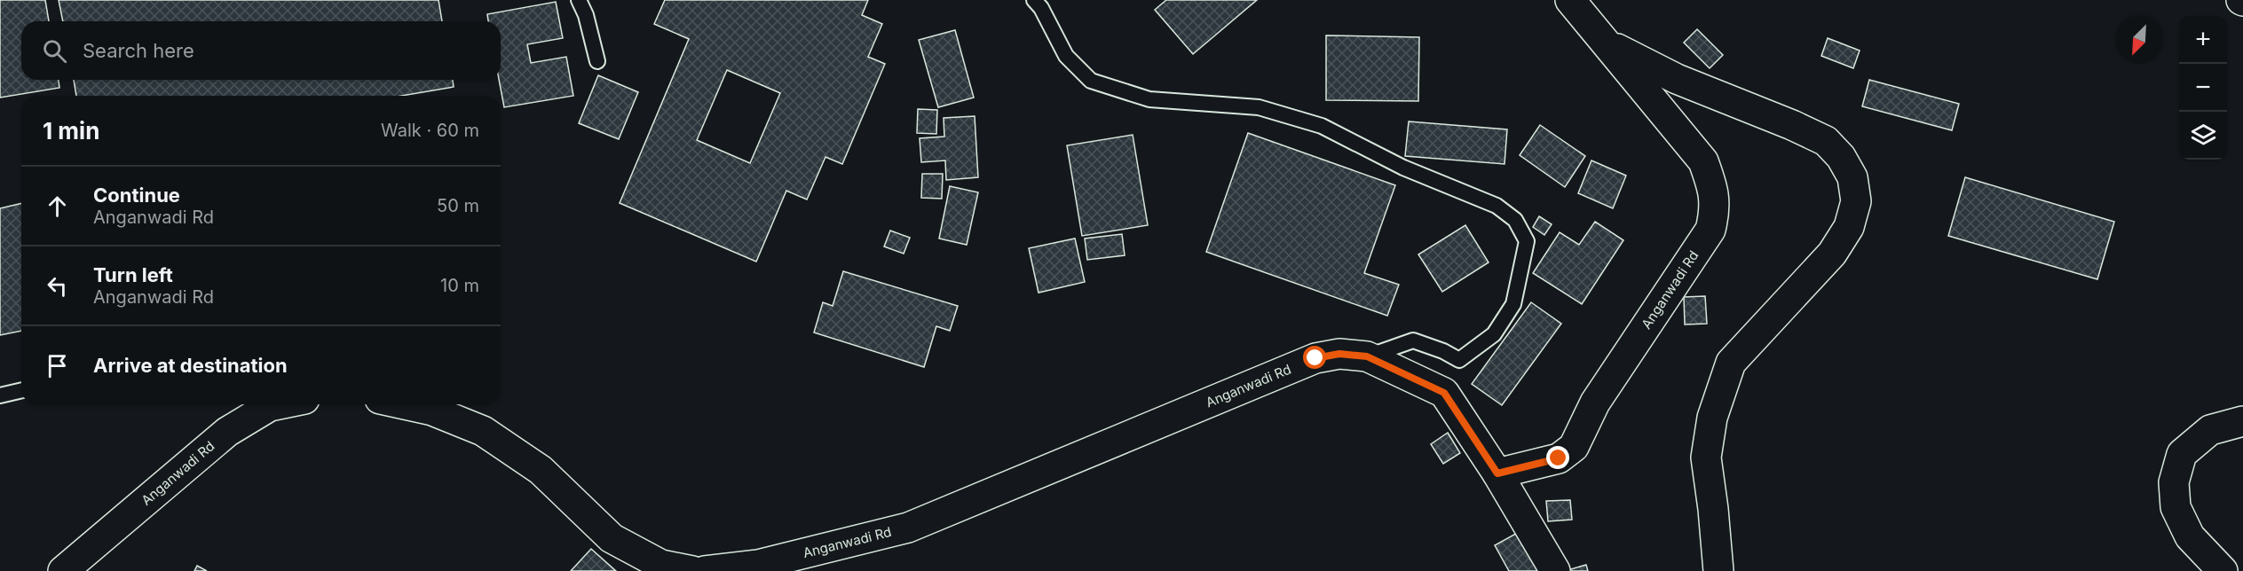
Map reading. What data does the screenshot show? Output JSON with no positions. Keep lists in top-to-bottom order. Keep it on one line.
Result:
{"streets":{"street":["Anganwadi Rd"]},"north":"bottom left","page":{"map_buttons":["+","−"],"search":"Search here","heading":["1 min","Walk · 60 m"],"list":[["Continue","Anganwadi Rd","50 m"],["Turn left","Anganwadi Rd","10 m"],"Arrive at destination"]}}
